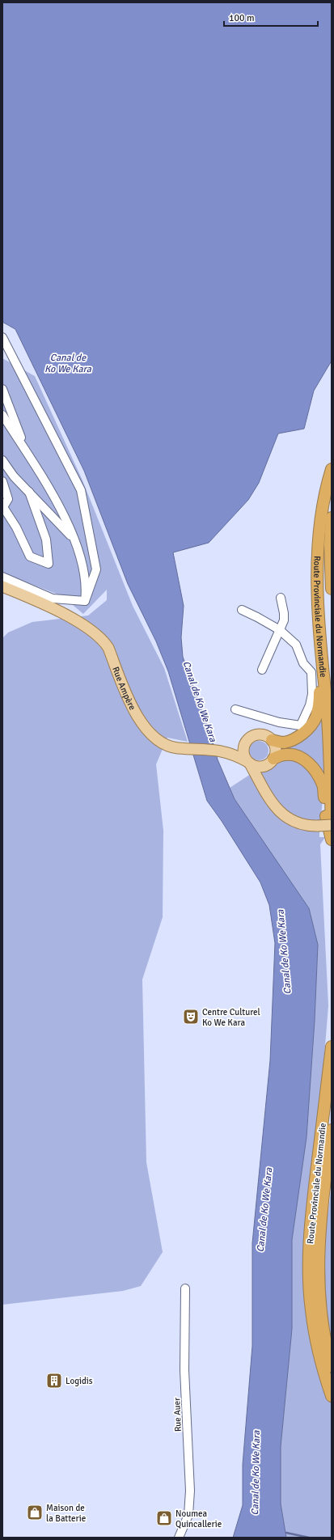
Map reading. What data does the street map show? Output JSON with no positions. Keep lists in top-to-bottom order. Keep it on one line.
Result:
{"streets":{"highway":["Route Provinciale du Normandie"],"main road":["Rue Ampère"],"street":["Rue Auer"]},"water":["Canal de Ko We Kara"],"places":{"theatre":["Centre Culturel Ko We Kara"],"building":["Logidis"],"shop":["Maison de la Batterie","Noumea Quincallerie"]},"scale_bar":"100 m"}
